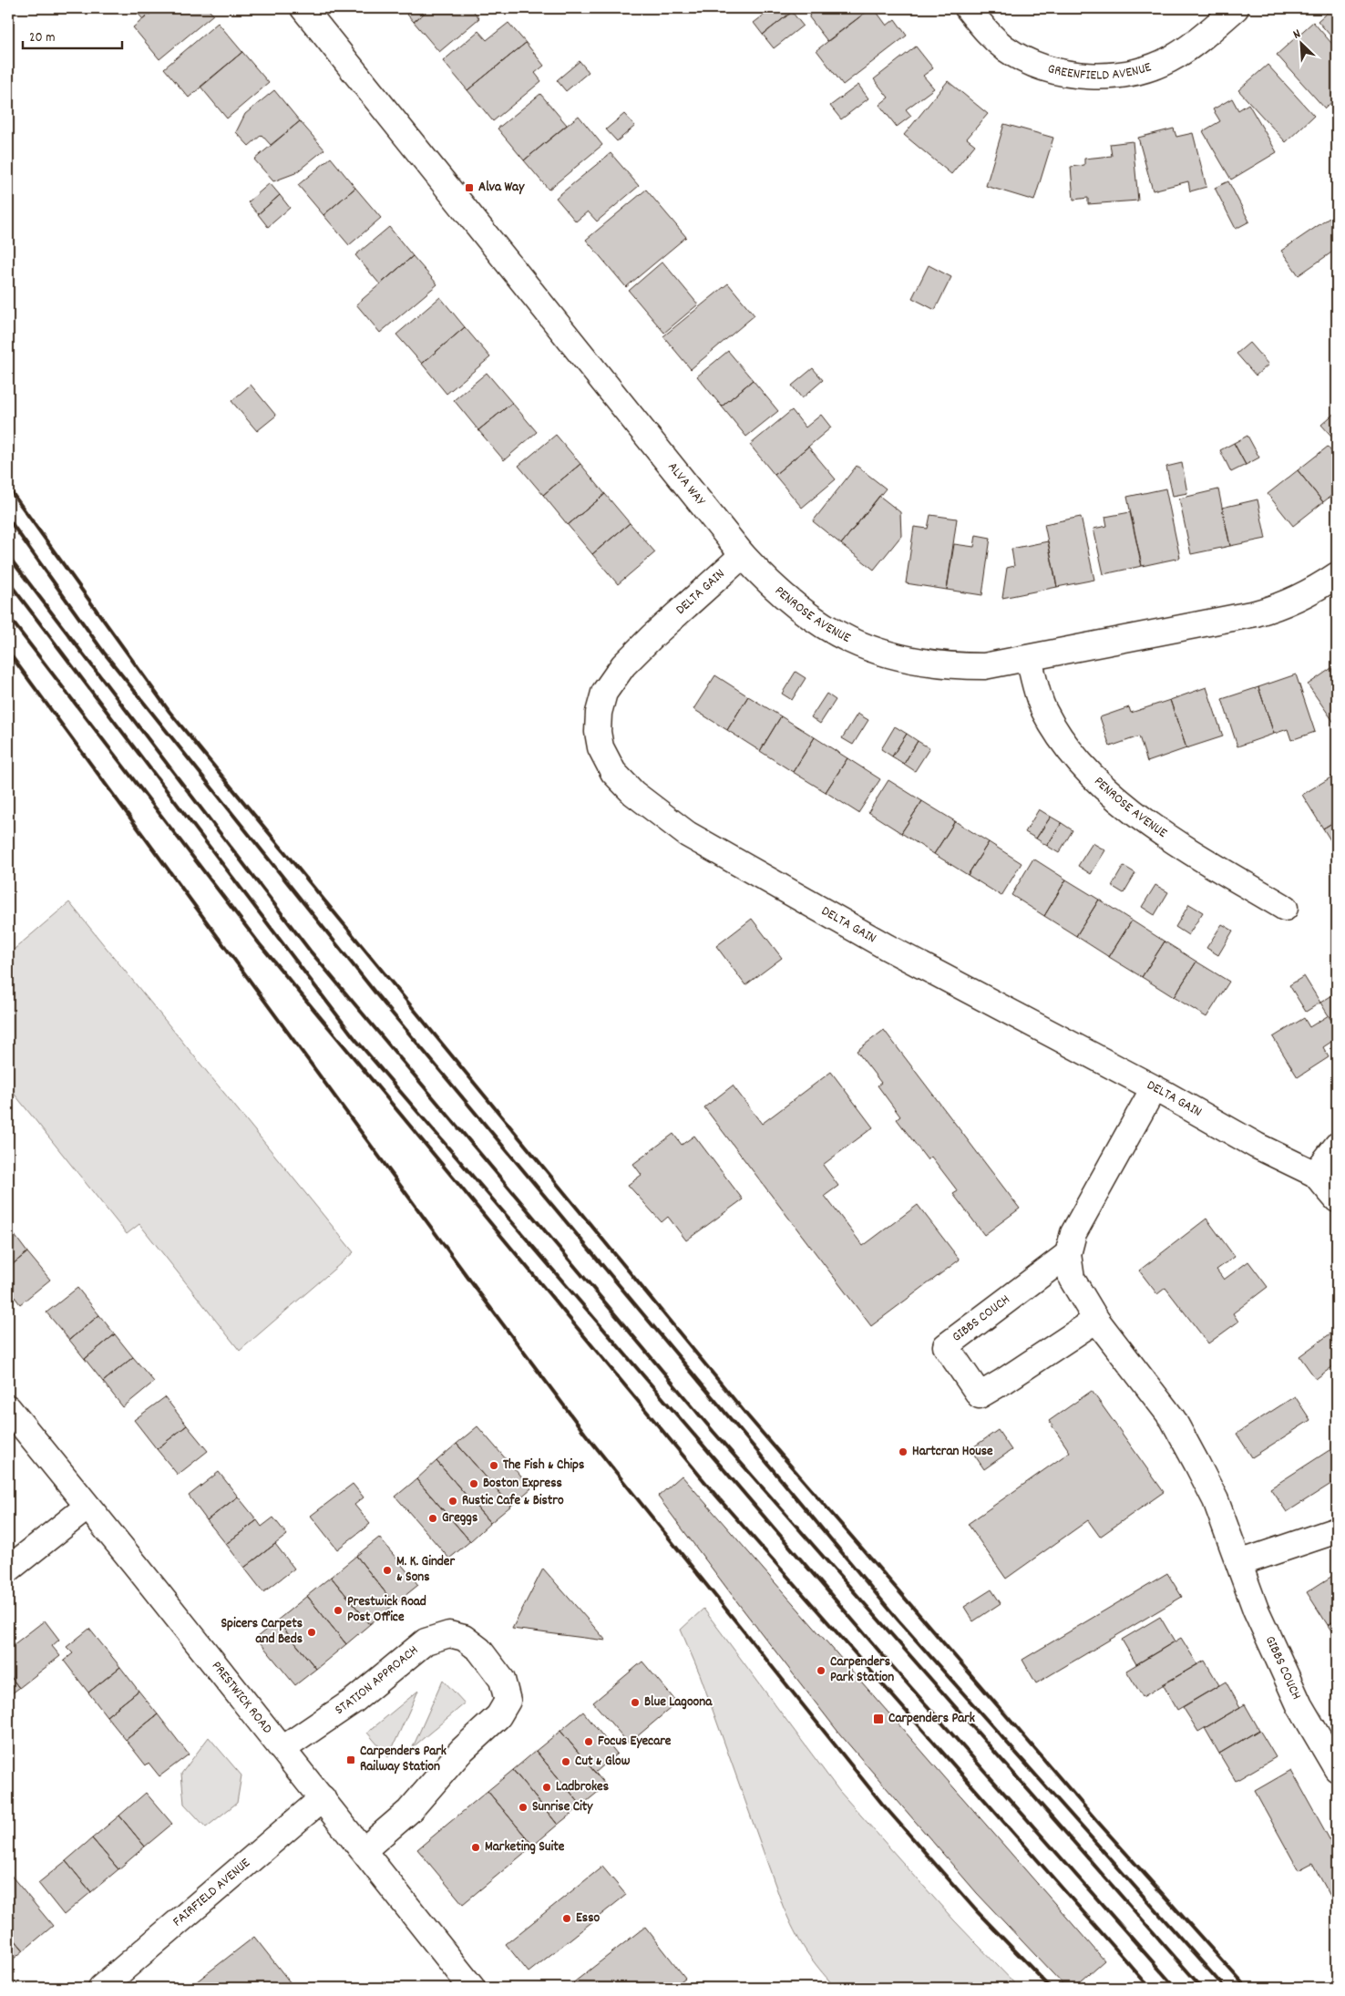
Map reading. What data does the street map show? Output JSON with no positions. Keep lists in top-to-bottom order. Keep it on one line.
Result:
{"streets":{"street":["GREENFIELD AVENUE","ALVA WAY","DELTA GAIN","PENROSE AVENUE","GIBBS COUCH","STATION APPROACH","PRESTWICK ROAD","FAIRFIELD AVENUE"]},"crossings":[["ALVA WAY","DELTA GAIN"],["ALVA WAY","PENROSE AVENUE"],["DELTA GAIN","PENROSE AVENUE"],["DELTA GAIN","GIBBS COUCH"],["STATION APPROACH","PRESTWICK ROAD"],["PRESTWICK ROAD","FAIRFIELD AVENUE"]],"places":{"transit":["Alva Way","Carpenders Park","Carpenders Park Railway Station"],"other":["Hartcran House","The Fish & Chips","Boston Express","Rustic Cafe & Bistro","Greggs","M. K. Ginder & Sons","Prestwick Road Post Office","Spicers Carpets and Beds","Carpenders Park Station","Blue Lagoona","Focus Eyecare","Cut & Glow","Ladbrokes","Sunrise City","Marketing Suite","Esso"]},"scale_bar":"20 m","north":"top left"}
